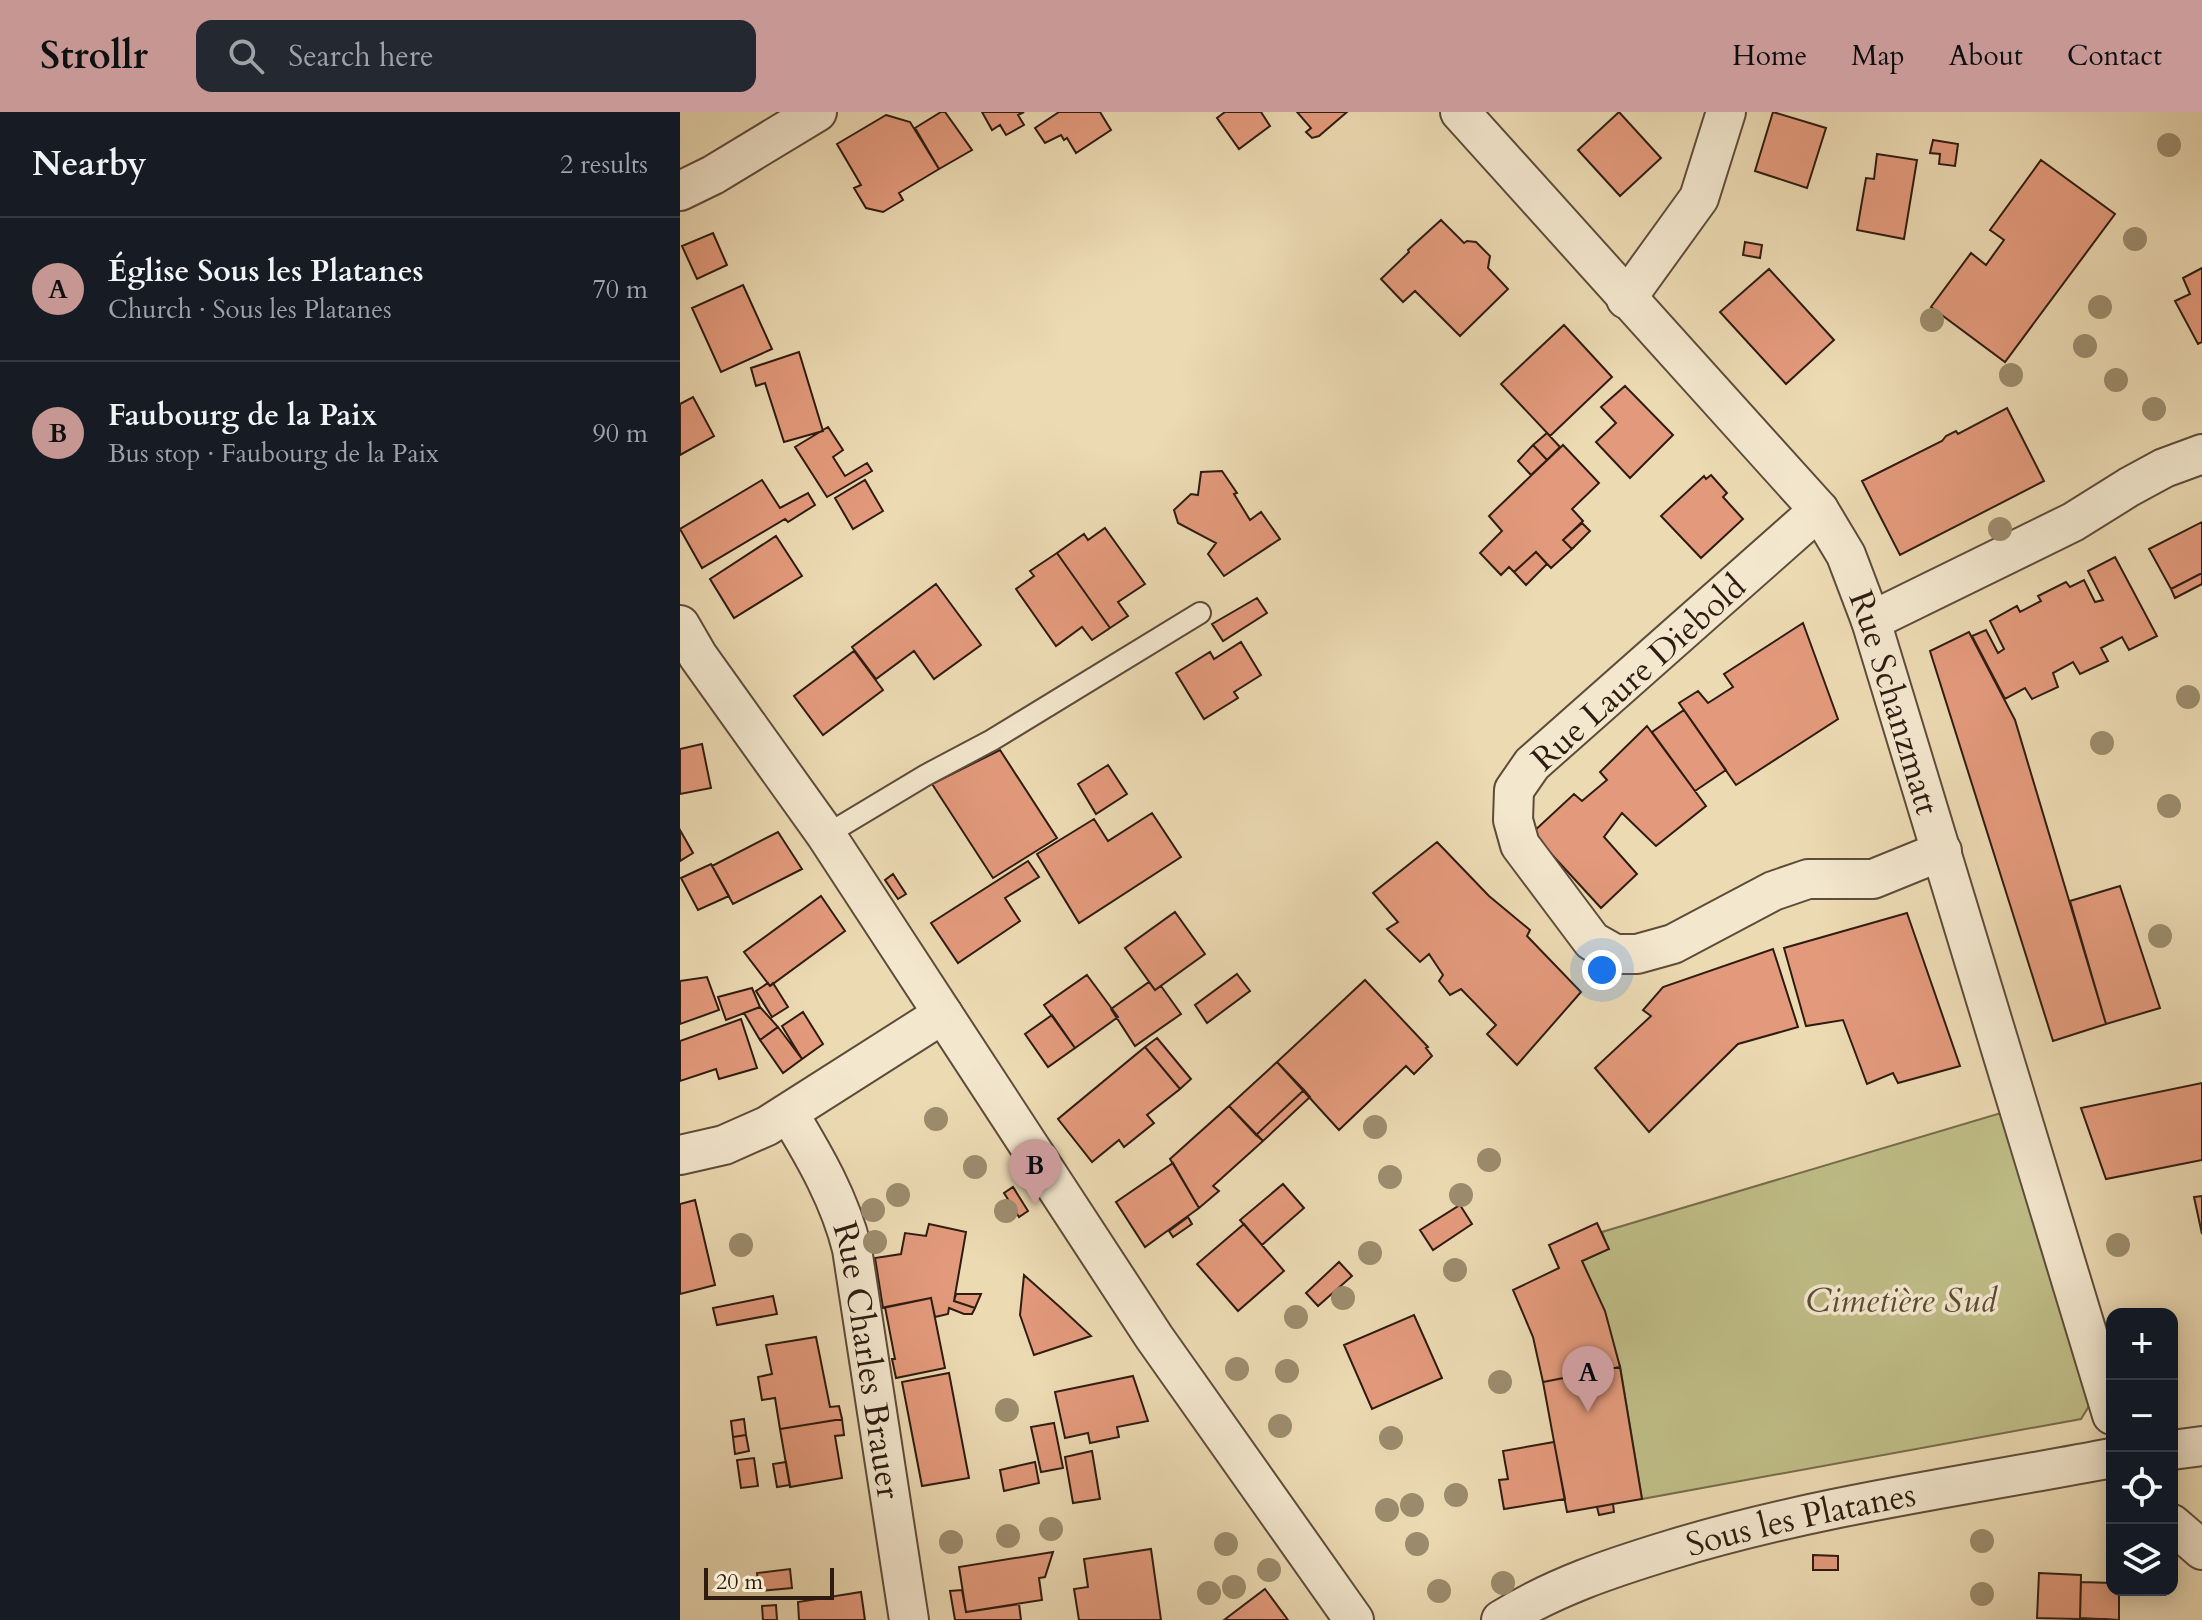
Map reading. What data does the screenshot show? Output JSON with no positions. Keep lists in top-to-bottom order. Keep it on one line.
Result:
{"streets":{"street":["Rue Laure Diebold","Rue Schanzmatt","Rue Charles Brauer","Sous les Platanes"]},"crossings":[["Rue Laure Diebold","Rue Schanzmatt"]],"parks":["Cimetière Sud"],"scale_bar":"20 m","page":{"header":"Strollr","search":"Search here","nav":["Home","Map","About","Contact"],"heading":["Nearby","2 results"],"list":[{"mark":"A","name":"Église Sous les Platanes","note":"Church · Sous les Platanes","value":"70 m"},{"mark":"B","name":"Faubourg de la Paix","note":"Bus stop · Faubourg de la Paix","value":"90 m"}],"pins":["B","A"],"map_buttons":["+","−"],"scale":"20 m"}}
